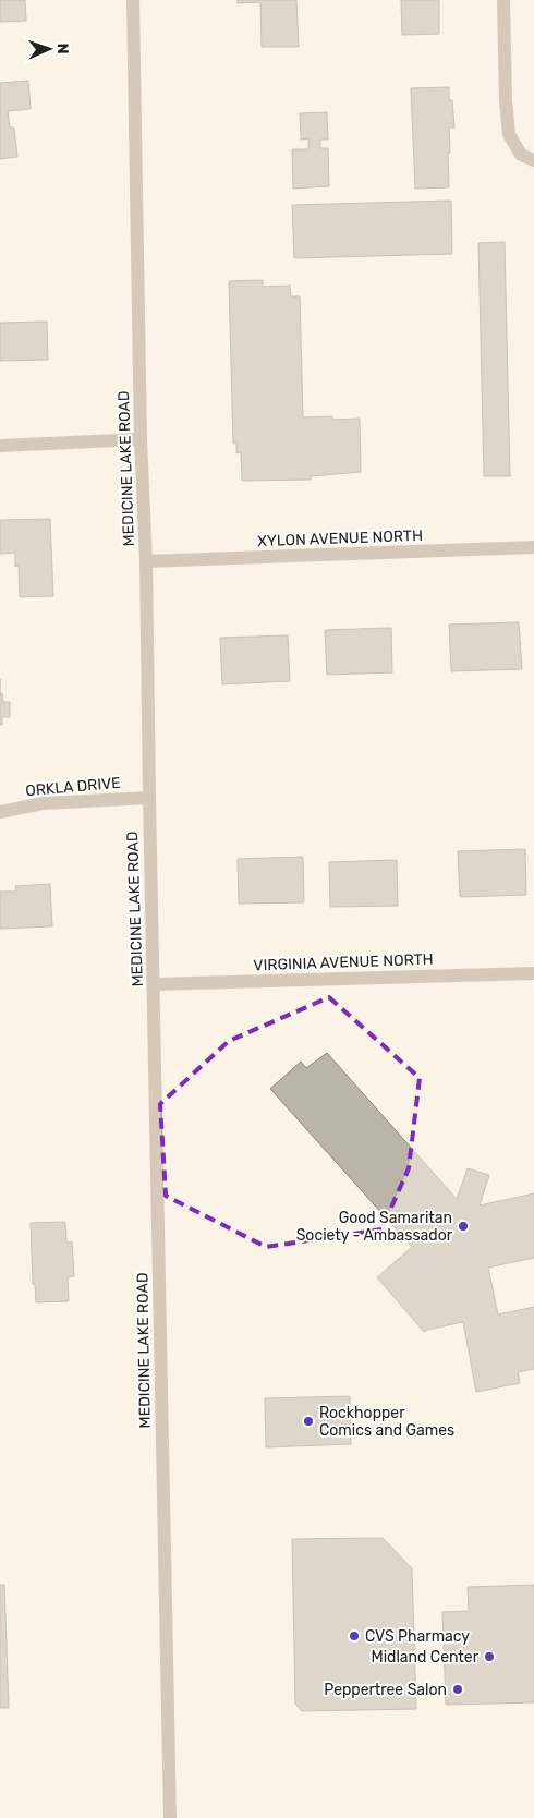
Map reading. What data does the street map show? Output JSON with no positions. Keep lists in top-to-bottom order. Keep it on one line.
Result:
{"streets":{"street":["MEDICINE LAKE ROAD","XYLON AVENUE NORTH","ORKLA DRIVE","VIRGINIA AVENUE NORTH"]},"crossings":[["MEDICINE LAKE ROAD","XYLON AVENUE NORTH"],["MEDICINE LAKE ROAD","ORKLA DRIVE"],["MEDICINE LAKE ROAD","VIRGINIA AVENUE NORTH"]],"places":["Good Samaritan Society - Ambassador","Rockhopper Comics and Games","CVS Pharmacy","Midland Center","Peppertree Salon"],"north":"right"}
